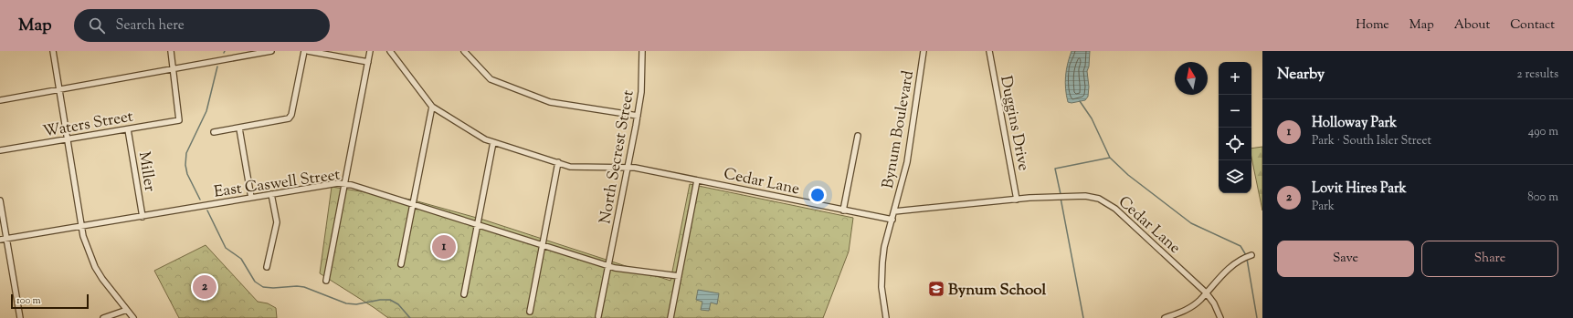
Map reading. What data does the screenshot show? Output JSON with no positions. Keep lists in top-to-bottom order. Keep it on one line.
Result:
{"streets":{"street":["Waters Street","Duggins Drive","Bynum Boulevard","North Secrest Street","Miller","Cedar Lane","East Caswell Street"]},"crossings":[["Waters Street","Miller"],["Duggins Drive","Cedar Lane"],["Bynum Boulevard","Cedar Lane"],["North Secrest Street","Cedar Lane"],["North Secrest Street","East Caswell Street"],["Miller","East Caswell Street"]],"places":{"school or university":["Bynum School"]},"scale_bar":"100 m","north":"top","page":{"header":"Map","search":"Search here","nav":["Home","Map","About","Contact"],"heading":["Nearby","2 results"],"map_buttons":["+","−"],"list":[{"mark":"1","name":"Holloway Park","note":"Park · South Isler Street","value":"490 m"},{"mark":"2","name":"Lovit Hires Park","note":"Park","value":"800 m"}],"buttons":["Save","Share"],"pins":["1","2"],"scale":"100 m"}}
